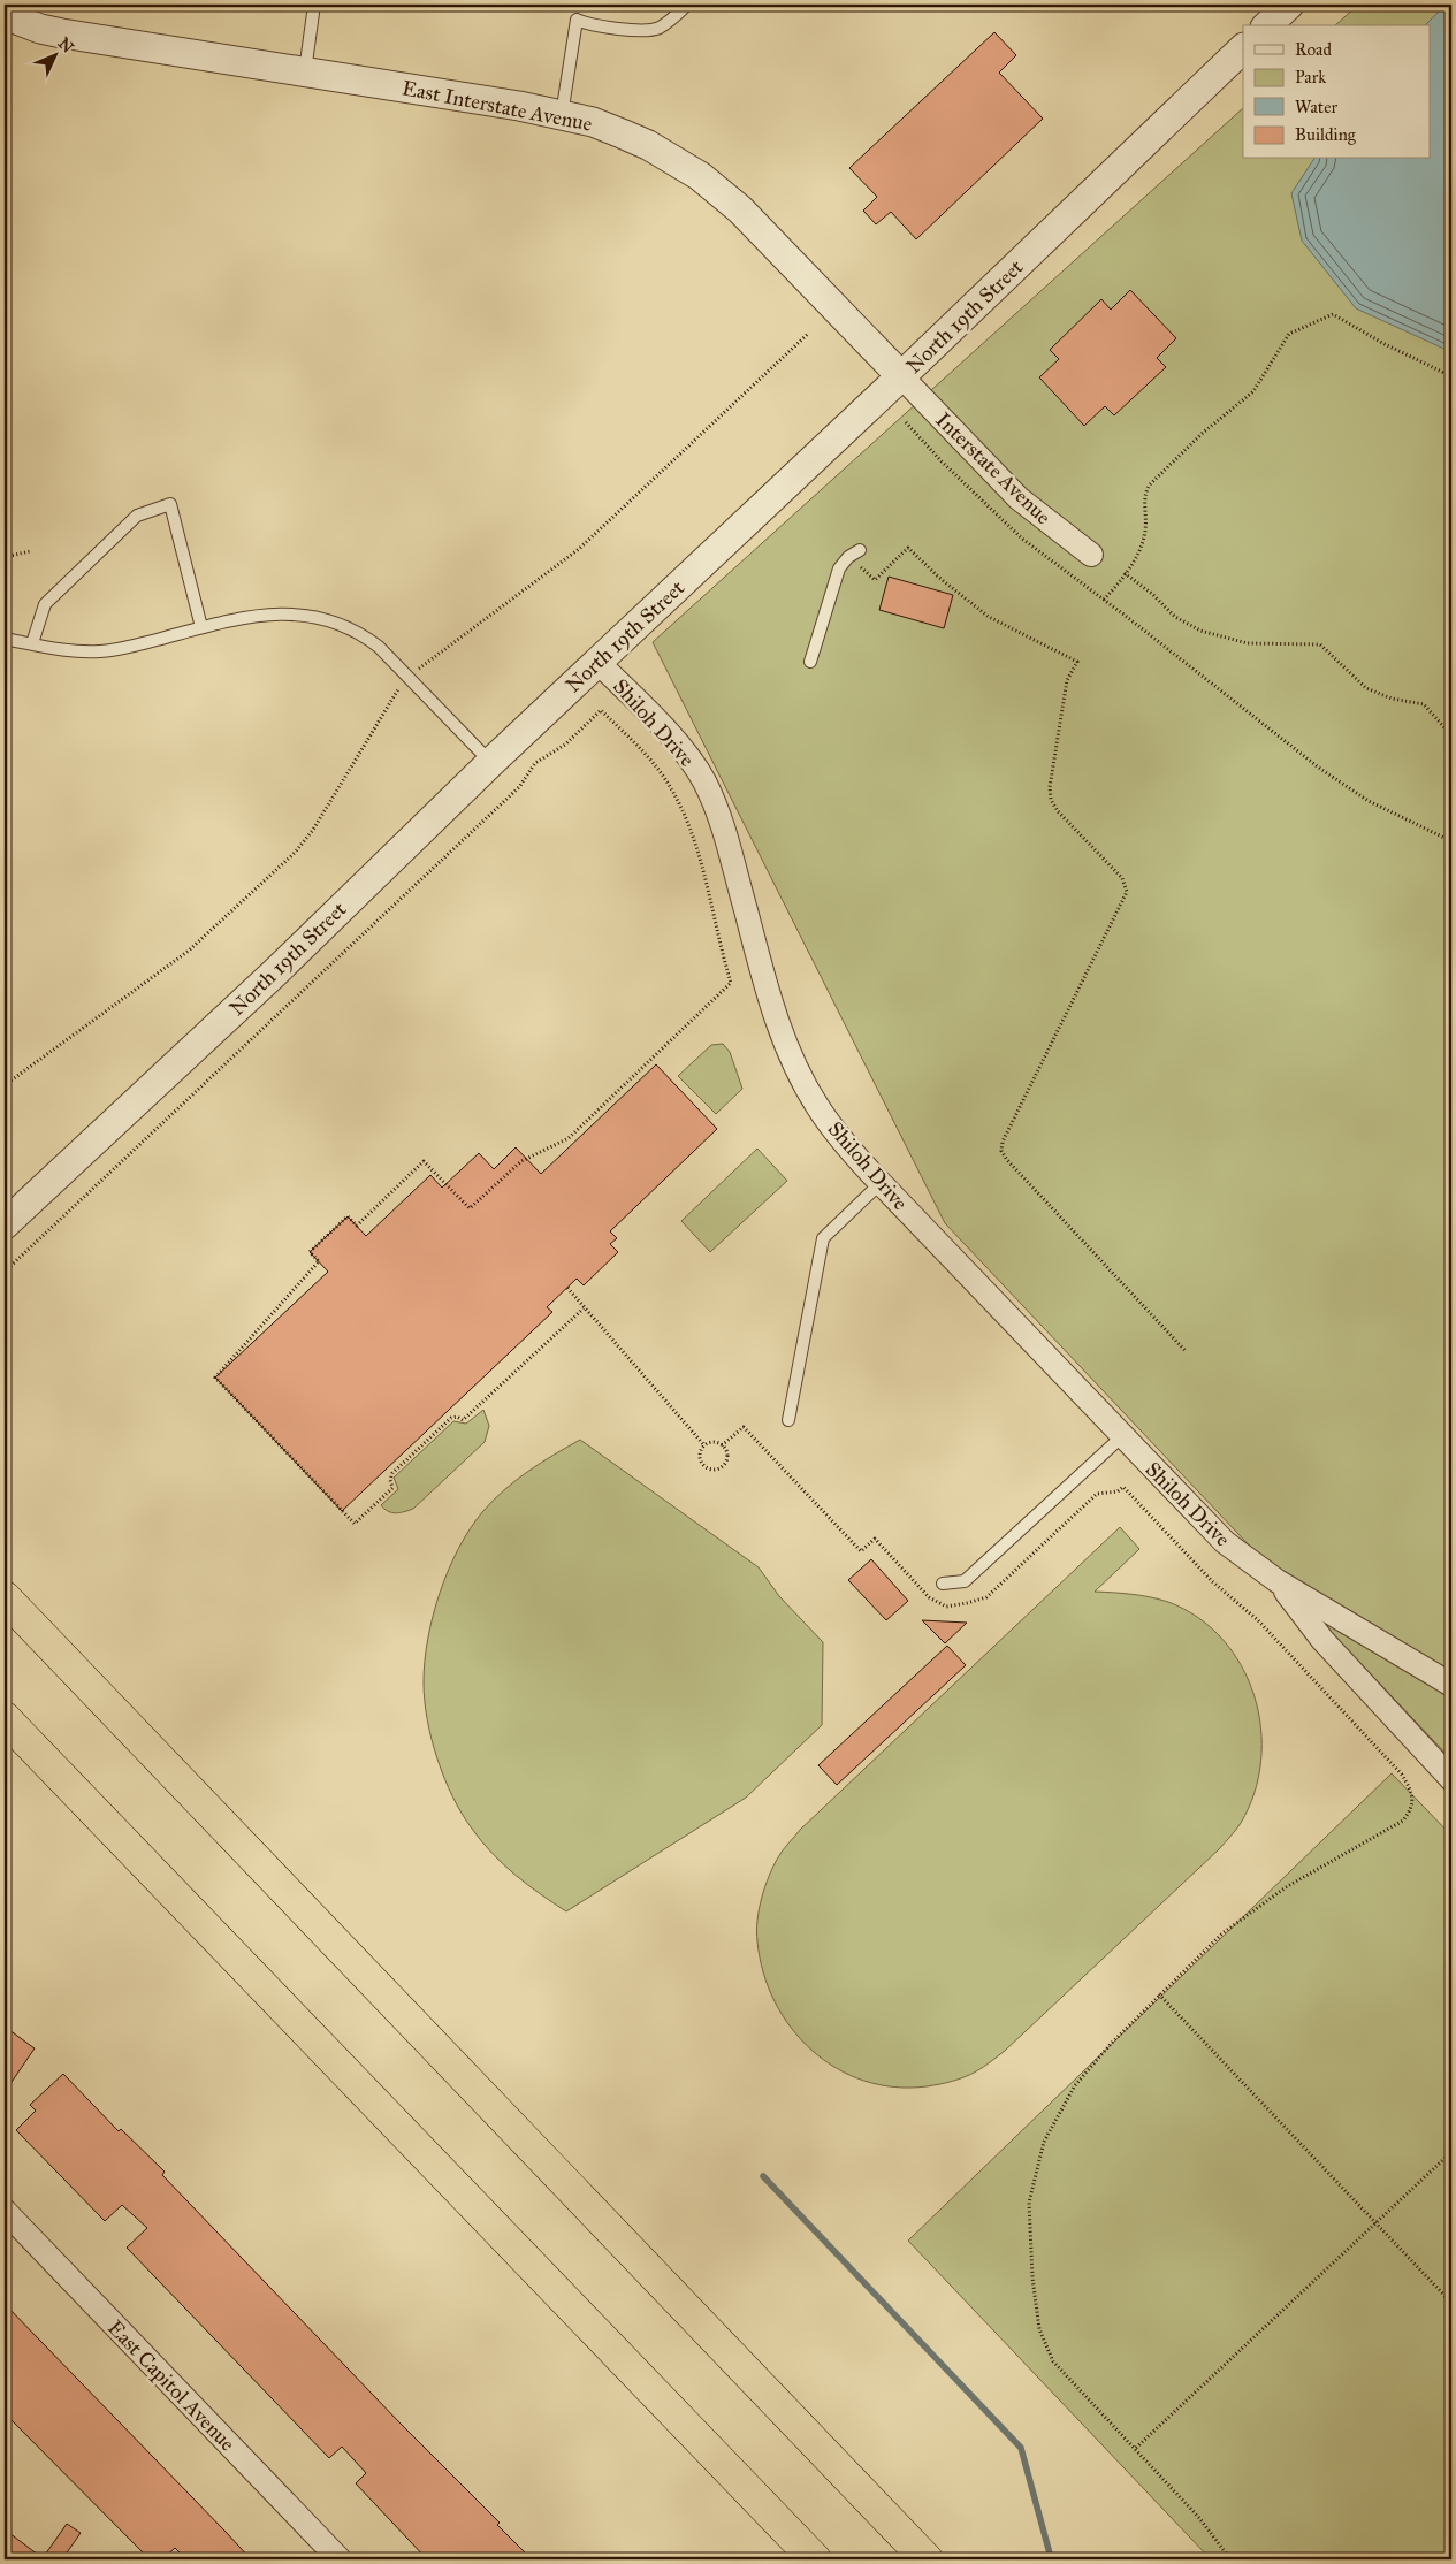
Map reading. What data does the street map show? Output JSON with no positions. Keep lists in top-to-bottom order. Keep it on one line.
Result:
{"streets":{"street":["East Interstate Avenue","North 19th Street","Interstate Avenue","Shiloh Drive","East Capitol Avenue"]},"crossings":[["East Interstate Avenue","North 19th Street"],["East Interstate Avenue","Interstate Avenue"],["North 19th Street","Interstate Avenue"],["North 19th Street","Shiloh Drive"]],"legend":["Road","Park","Water","Building"],"north":"top right"}
